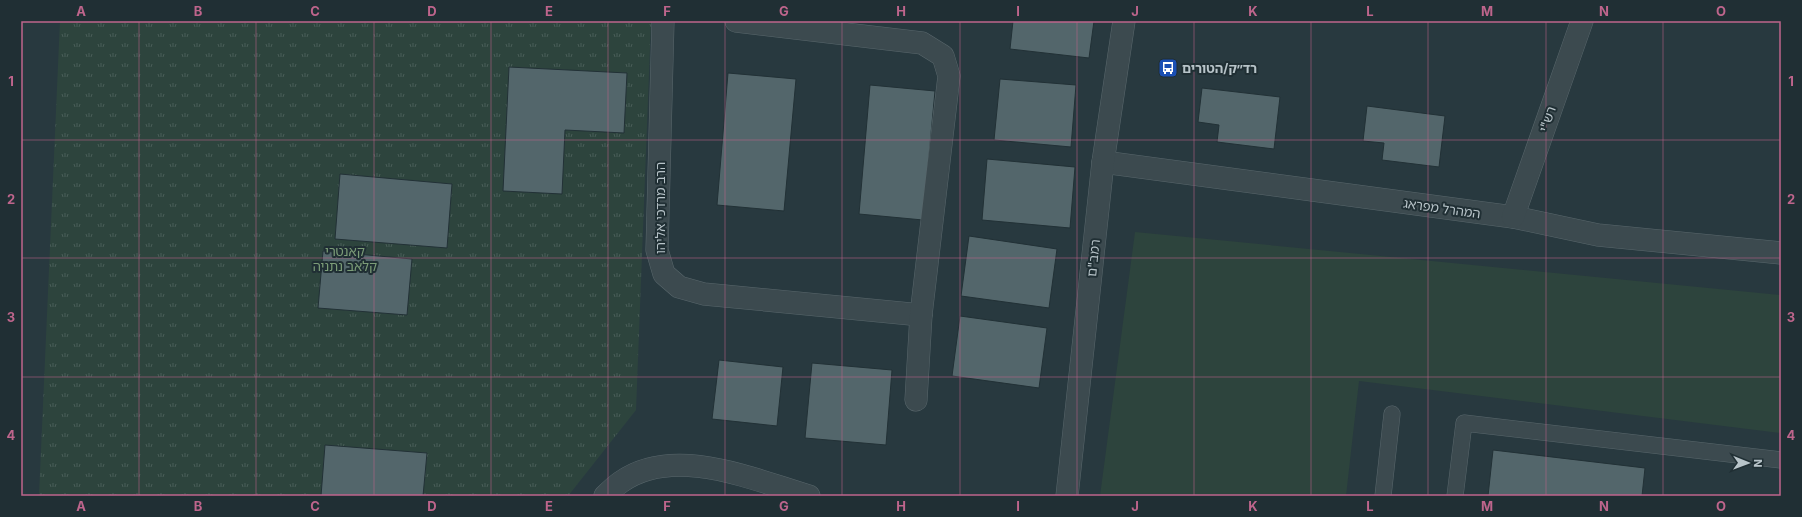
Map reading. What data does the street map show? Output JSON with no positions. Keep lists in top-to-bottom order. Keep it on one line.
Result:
{"streets":{"street":["רש\"י","הרב מרדכי אליהו","המהרל מפראג","רמב\"ם"]},"crossings":[["רש\"י","המהרל מפראג"],["המהרל מפראג","רמב\"ם"]],"parks":["קאנטרי קלאב נתניה"],"places":{"bus stop":["רד״ק/הטורים"]},"north":"right","grid":{"columns":["A","B","C","D","E","F","G","H","I","J","K","L","M","N","O"],"rows":["1","2","3","4"]}}
